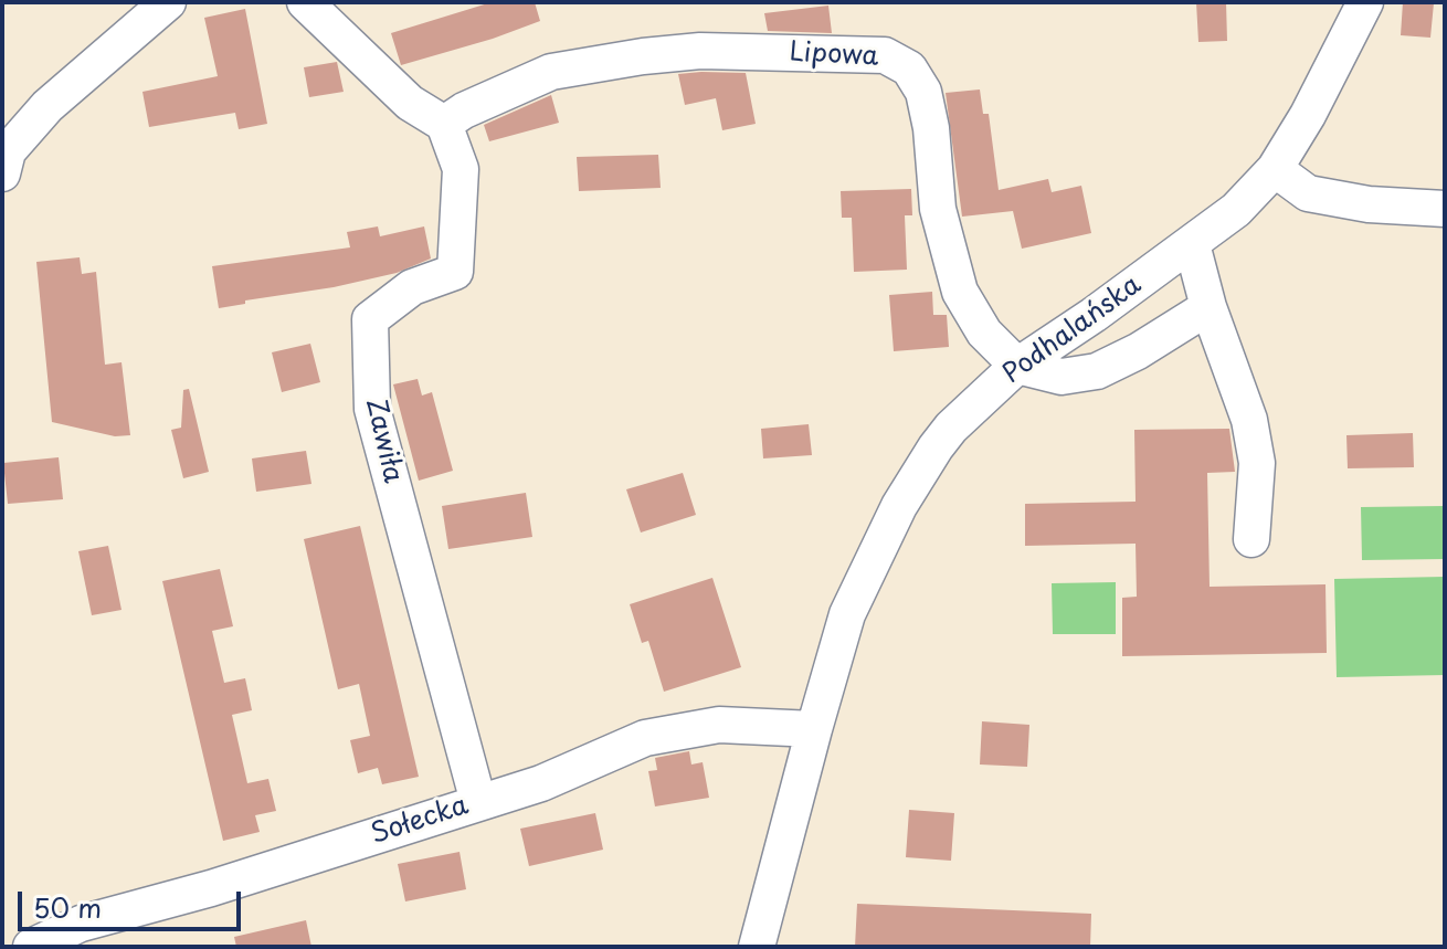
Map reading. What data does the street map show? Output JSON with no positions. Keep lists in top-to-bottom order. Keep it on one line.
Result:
{"streets":{"street":["Lipowa","Podhalańska","Zawiła","Sołecka"]},"crossings":[["Lipowa","Podhalańska"],["Lipowa","Zawiła"],["Podhalańska","Sołecka"],["Zawiła","Sołecka"]],"scale_bar":"50 m"}
